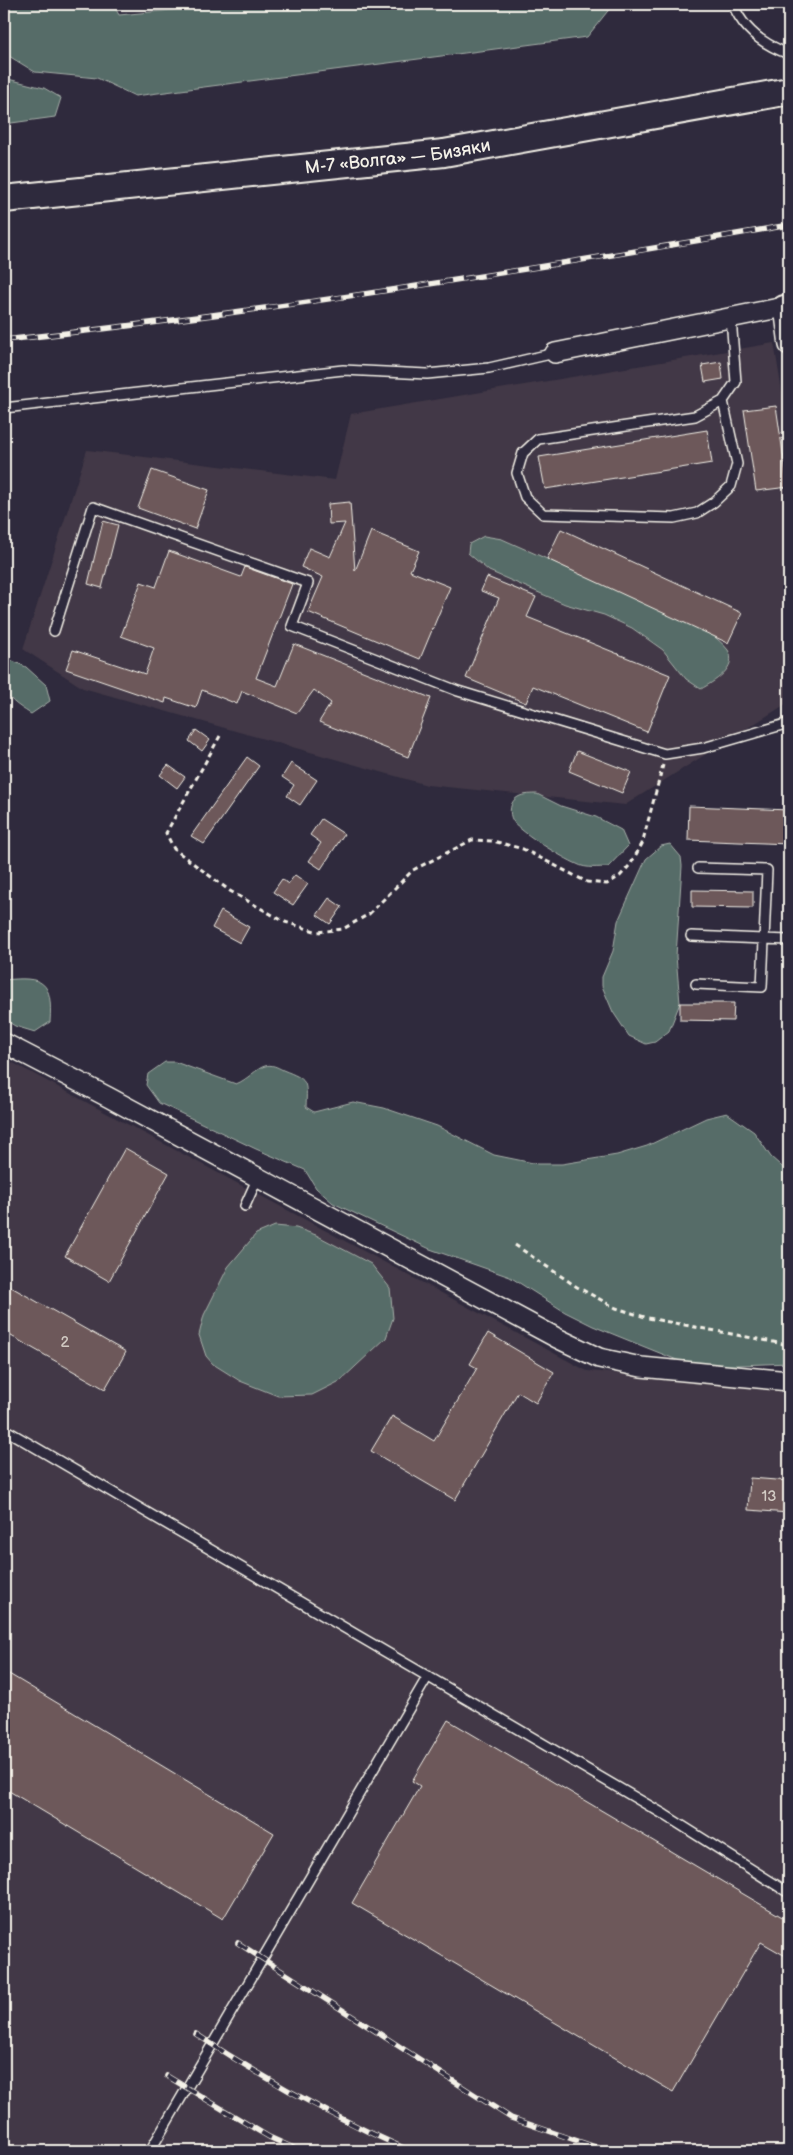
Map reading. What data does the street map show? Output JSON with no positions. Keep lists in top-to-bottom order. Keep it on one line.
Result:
{"streets":{"main road":["М-7 «Волга» — Бизяки"]},"house_numbers":["2","13"]}
